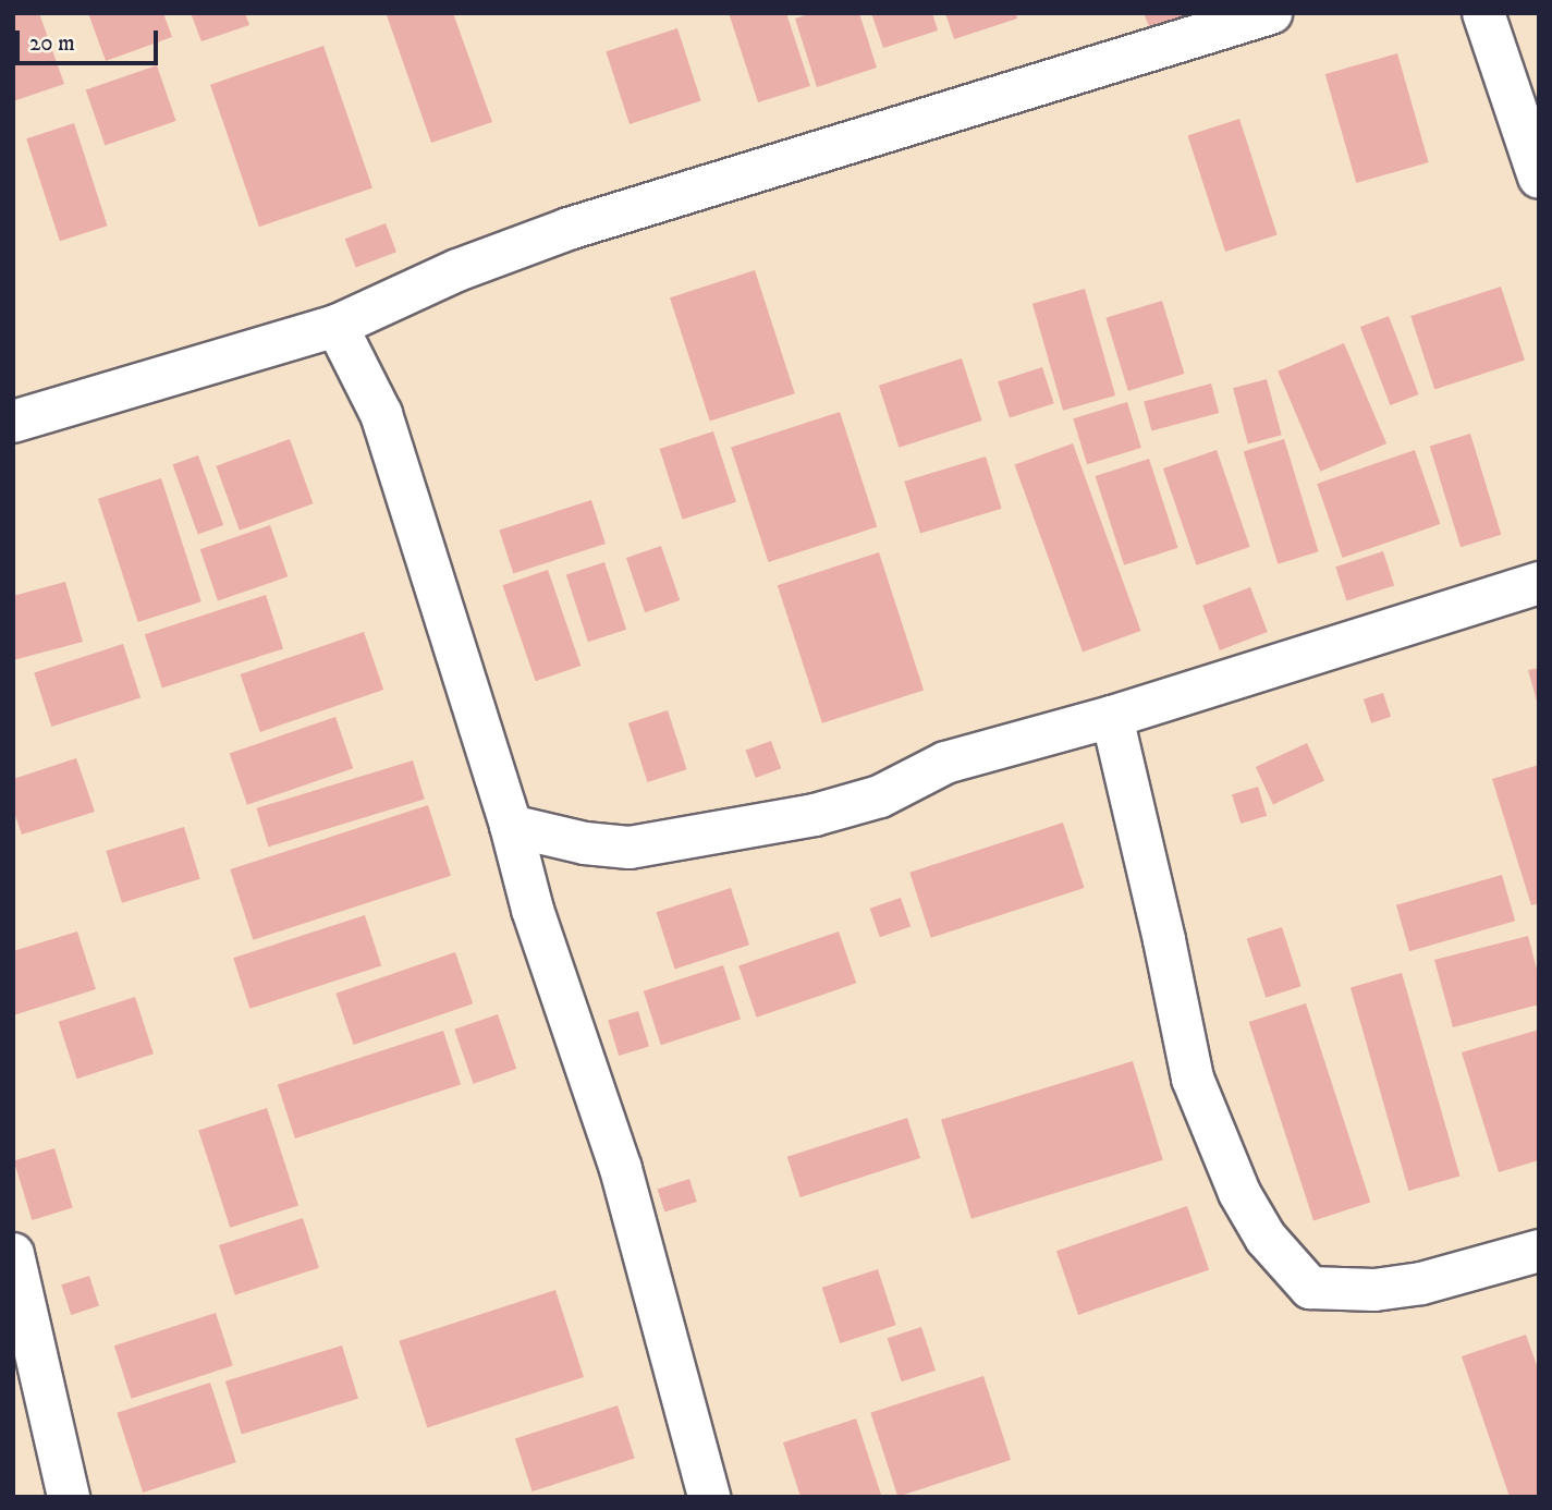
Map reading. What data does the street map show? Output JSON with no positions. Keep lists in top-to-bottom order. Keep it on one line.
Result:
{"scale_bar":"20 m"}
